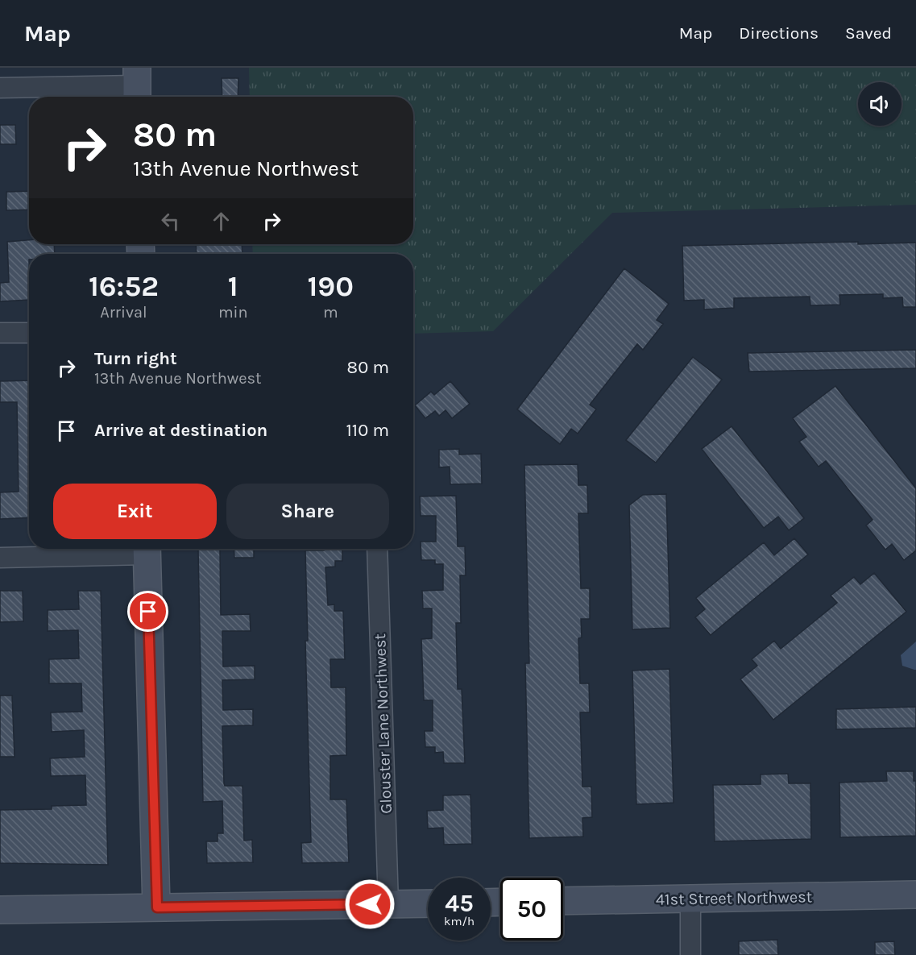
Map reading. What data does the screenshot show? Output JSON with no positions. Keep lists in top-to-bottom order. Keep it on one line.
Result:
{"streets":{"main road":["41st Street Northwest"],"street":["Glouster Lane Northwest"]},"page":{"header":"Map","nav":["Map","Directions","Saved"],"turn":["80 m","13th Avenue Northwest"],"eta":["16:52","Arrival","1","min","190","m"],"list":[{"name":"Turn right","note":"13th Avenue Northwest","value":"80 m"},{"name":"Arrive at destination","value":"110 m"}],"buttons":["Exit","Share"],"speed":"45 km/h","limit":"50"}}
